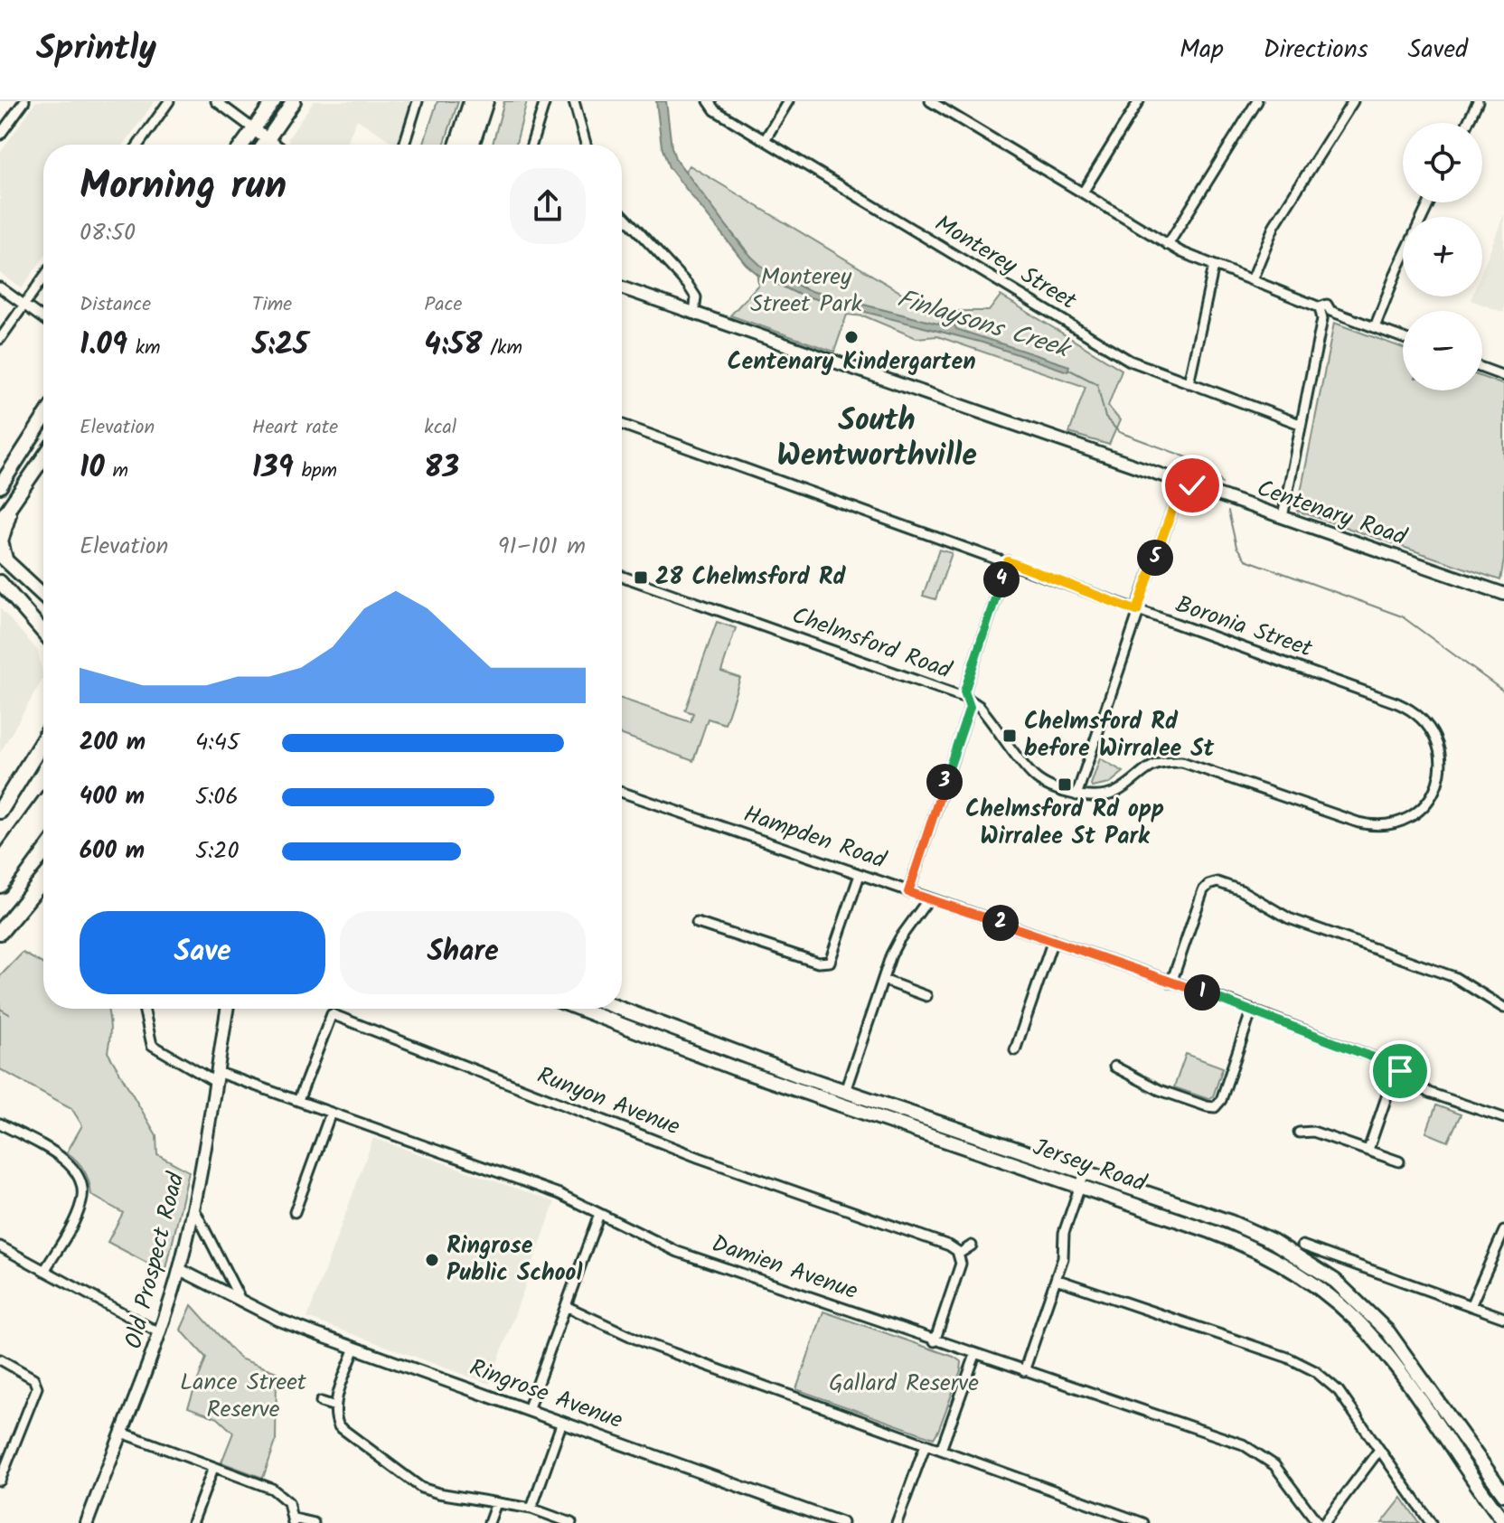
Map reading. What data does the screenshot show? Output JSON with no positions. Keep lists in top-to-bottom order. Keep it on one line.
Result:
{"streets":{"highway":["Jersey Road"],"main road":["Centenary Road","Old Prospect Road"],"street":["Monterey Street","Boronia Street","Chelmsford Road","Hampden Road","Runyon Avenue","Damien Avenue","Ringrose Avenue"]},"crossings":[["Boronia Street","Chelmsford Road"],["Runyon Avenue","Damien Avenue"],["Old Prospect Road","Damien Avenue"],["Old Prospect Road","Ringrose Avenue"]],"districts":["South Wentworthville"],"water":["Finlaysons Creek"],"parks":["Monterey Street Park","Lance Street Reserve","Gallard Reserve"],"places":{"other":["Centenary Kindergarten","Ringrose Public School"],"transit":["28 Chelmsford Rd","Chelmsford Rd before Wirralee St","Chelmsford Rd opp Wirralee St Park"]},"page":{"header":"Sprintly","nav":["Map","Directions","Saved"],"map_buttons":["+","−"],"heading":["Morning run","08:50"],"stats":[["Distance","1.09 km"],["Time","5:25"],["Pace","4:58 /km"],["Elevation","10 m"],["Heart rate","139 bpm"],["kcal","83"]],"chart":["Elevation","91–101 m"],"pins":["5","4","3","2","1"],"list":[{"name":"200 m","note":"4:45"},{"name":"400 m","note":"5:06"},{"name":"600 m","note":"5:20"}],"buttons":["Save","Share"]}}
